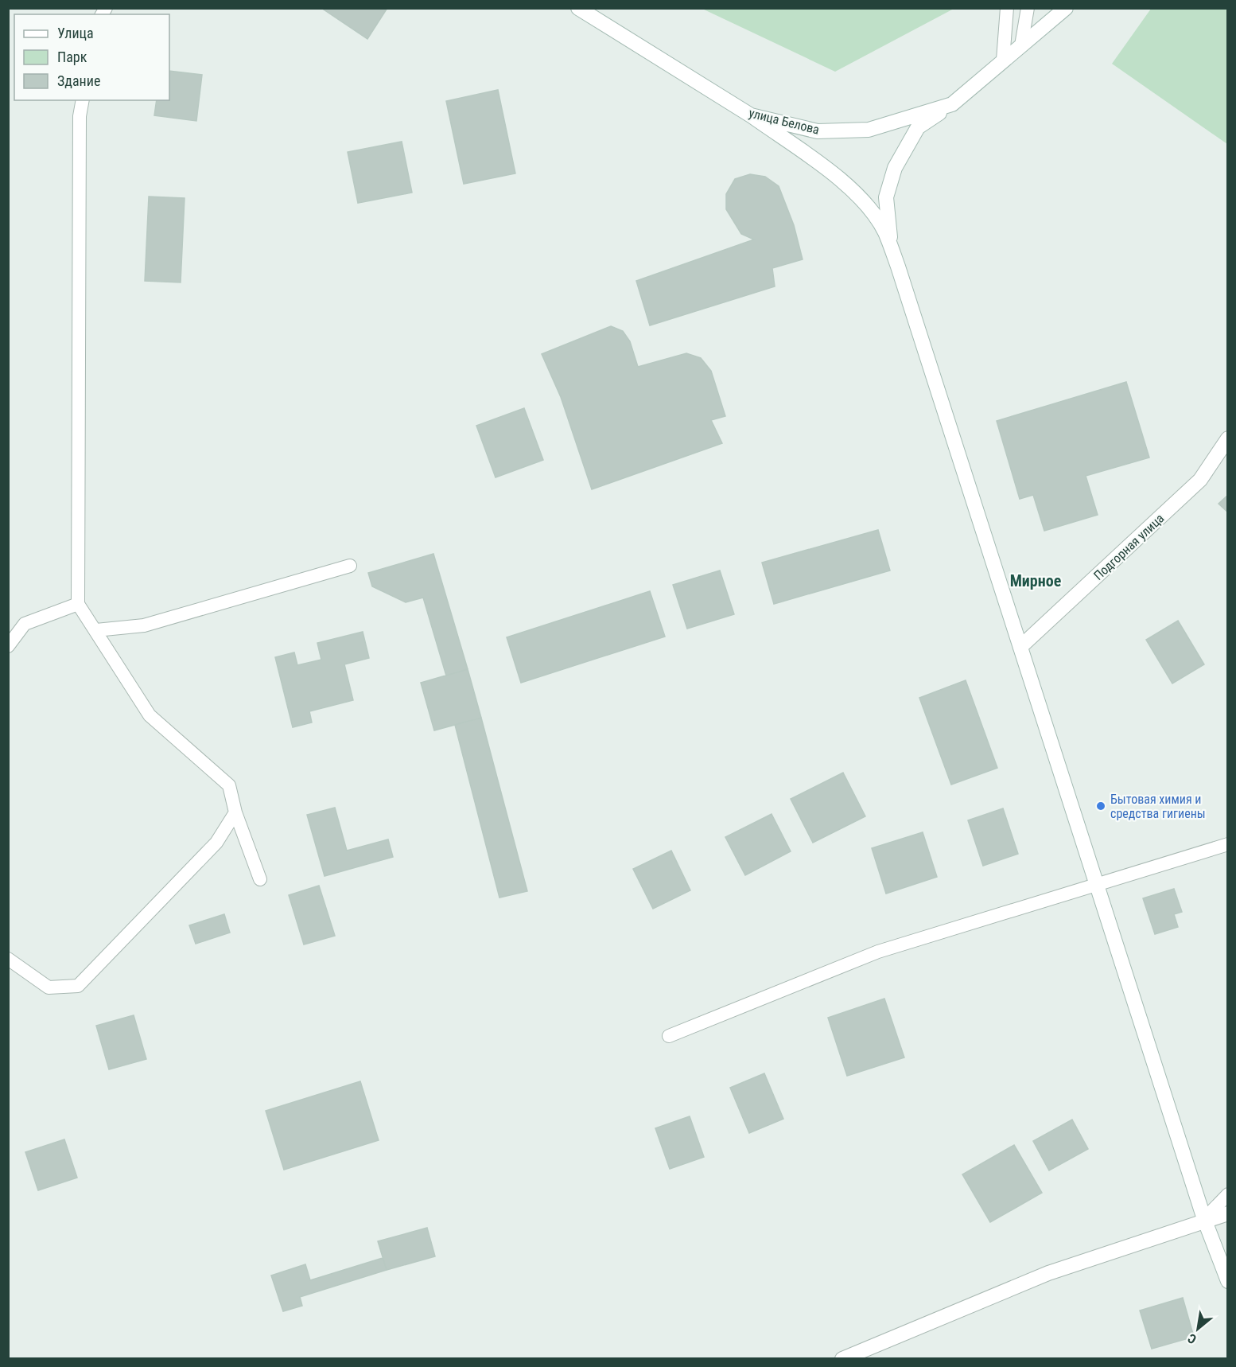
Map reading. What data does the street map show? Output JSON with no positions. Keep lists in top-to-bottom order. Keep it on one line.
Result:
{"streets":{"main road":["улица Белова","Подгорная улица"]},"districts":["Мирное"],"places":["Бытовая химия и средства гигиены"],"legend":["Улица","Парк","Здание"],"north":"bottom left"}
